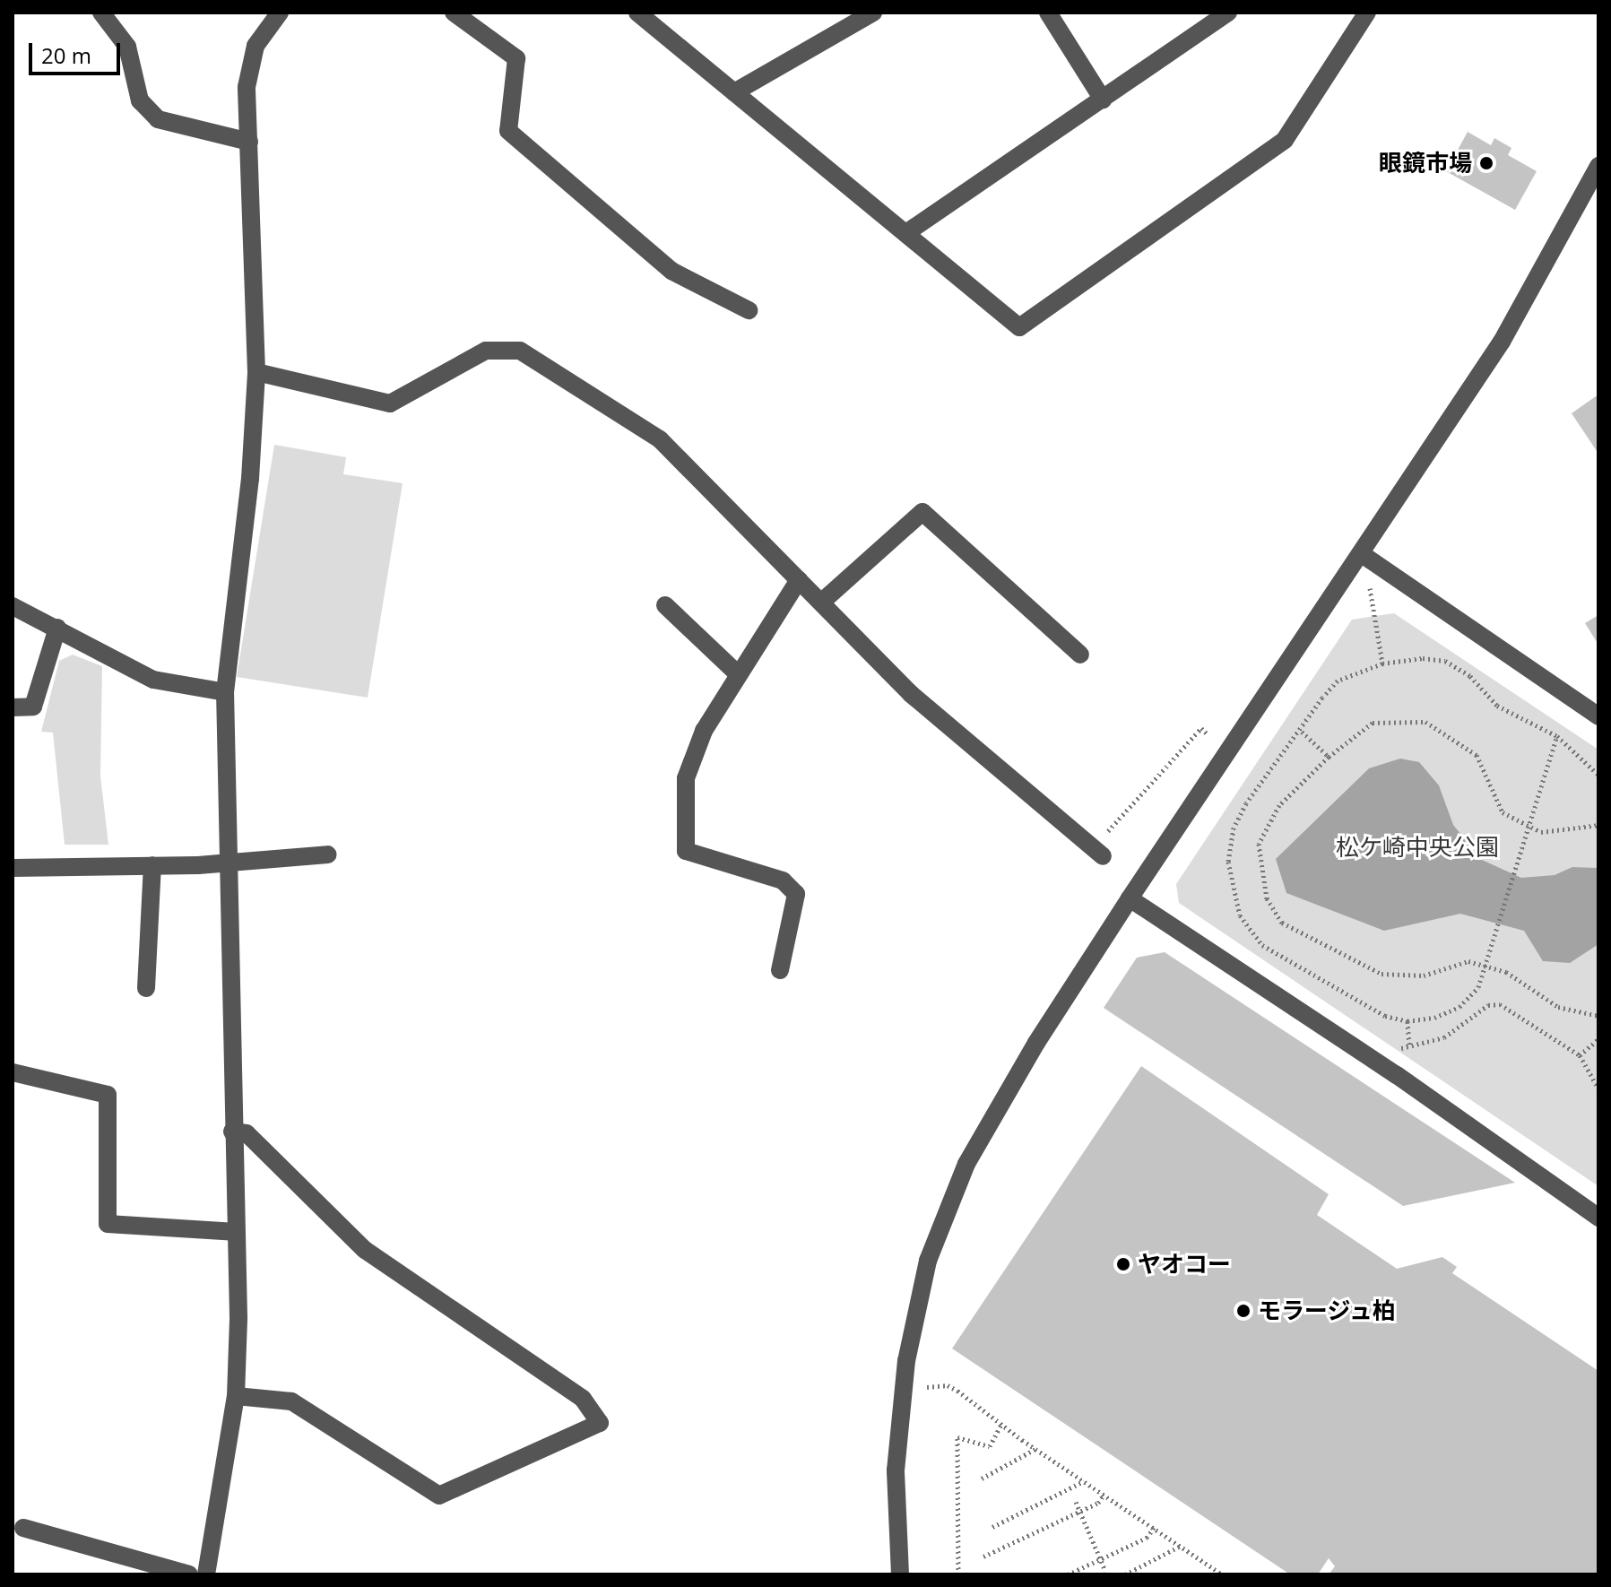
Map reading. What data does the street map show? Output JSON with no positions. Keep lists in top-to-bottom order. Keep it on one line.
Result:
{"parks":["松ケ崎中央公園"],"places":["眼鏡市場","ヤオコー","モラージュ柏"],"scale_bar":"20 m"}
